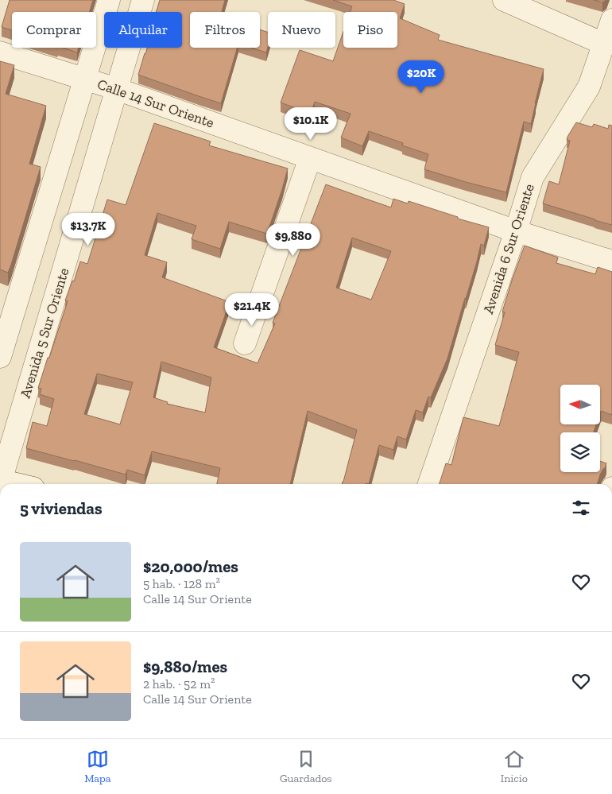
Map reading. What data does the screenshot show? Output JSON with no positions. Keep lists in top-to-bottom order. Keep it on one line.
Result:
{"streets":{"street":["Calle 14 Sur Oriente","Avenida 6 Sur Oriente","Avenida 5 Sur Oriente"]},"crossings":[["Calle 14 Sur Oriente","Avenida 6 Sur Oriente"],["Calle 14 Sur Oriente","Avenida 5 Sur Oriente"]],"north":"left","page":{"chip":["Comprar","Alquilar","Filtros","Nuevo","Piso"],"price":["$20K","$10.1K","$13.7K","$9,880","$21.4K"],"heading":"5 viviendas","list":[{"name":"$20,000/mes","note":"5 hab. · 128 m² · Calle 14 Sur Oriente"},{"name":"$9,880/mes","note":"2 hab. · 52 m² · Calle 14 Sur Oriente"}],"tabs":["Mapa","Guardados","Inicio"]}}
